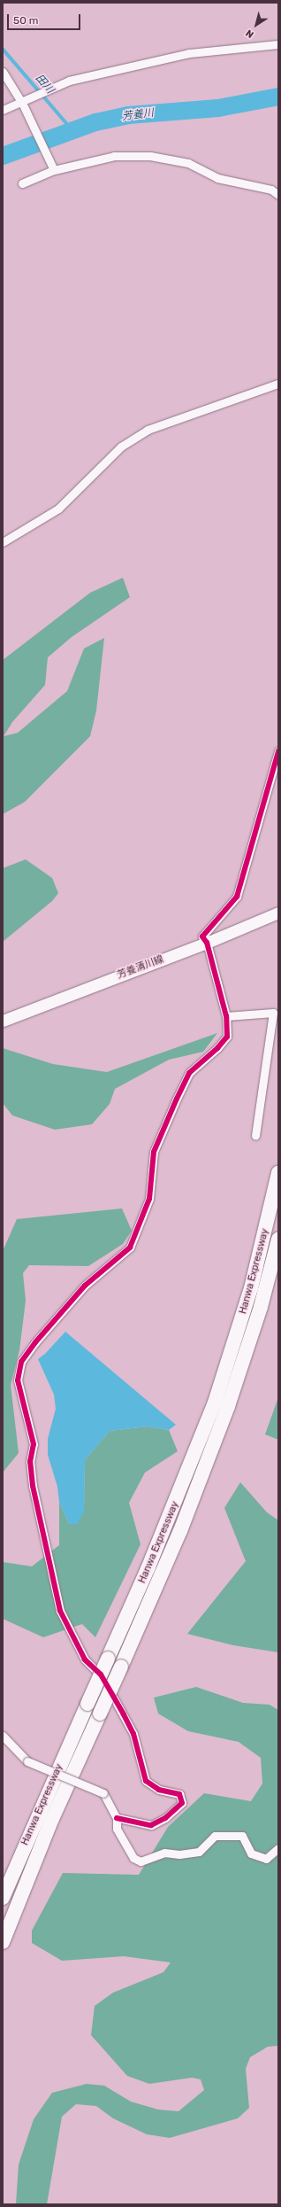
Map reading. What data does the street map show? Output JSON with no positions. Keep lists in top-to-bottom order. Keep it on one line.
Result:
{"streets":{"highway":["Hanwa Expressway"],"main road":["芳養清川線"]},"water":["田川","芳養川"],"scale_bar":"50 m","north":"bottom left"}
